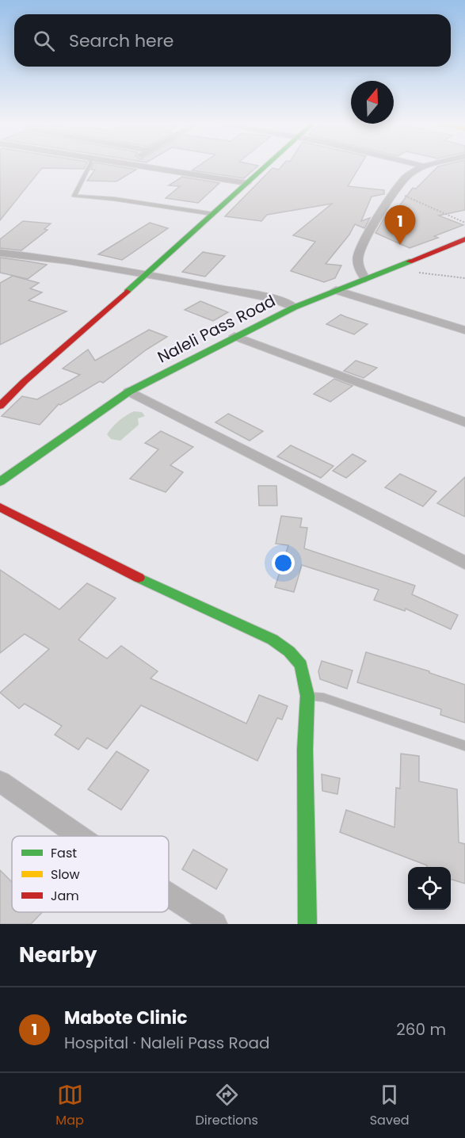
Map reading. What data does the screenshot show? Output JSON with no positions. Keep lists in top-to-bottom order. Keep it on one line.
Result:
{"streets":{"street":["Naleli Pass Road"]},"legend":["Fast","Slow","Jam"],"north":"top","page":{"search":"Search here","pins":"1","heading":"Nearby","list":[{"mark":"1","name":"Mabote Clinic","note":"Hospital · Naleli Pass Road","value":"260 m"}],"nav":["Map","Directions","Saved"]}}
